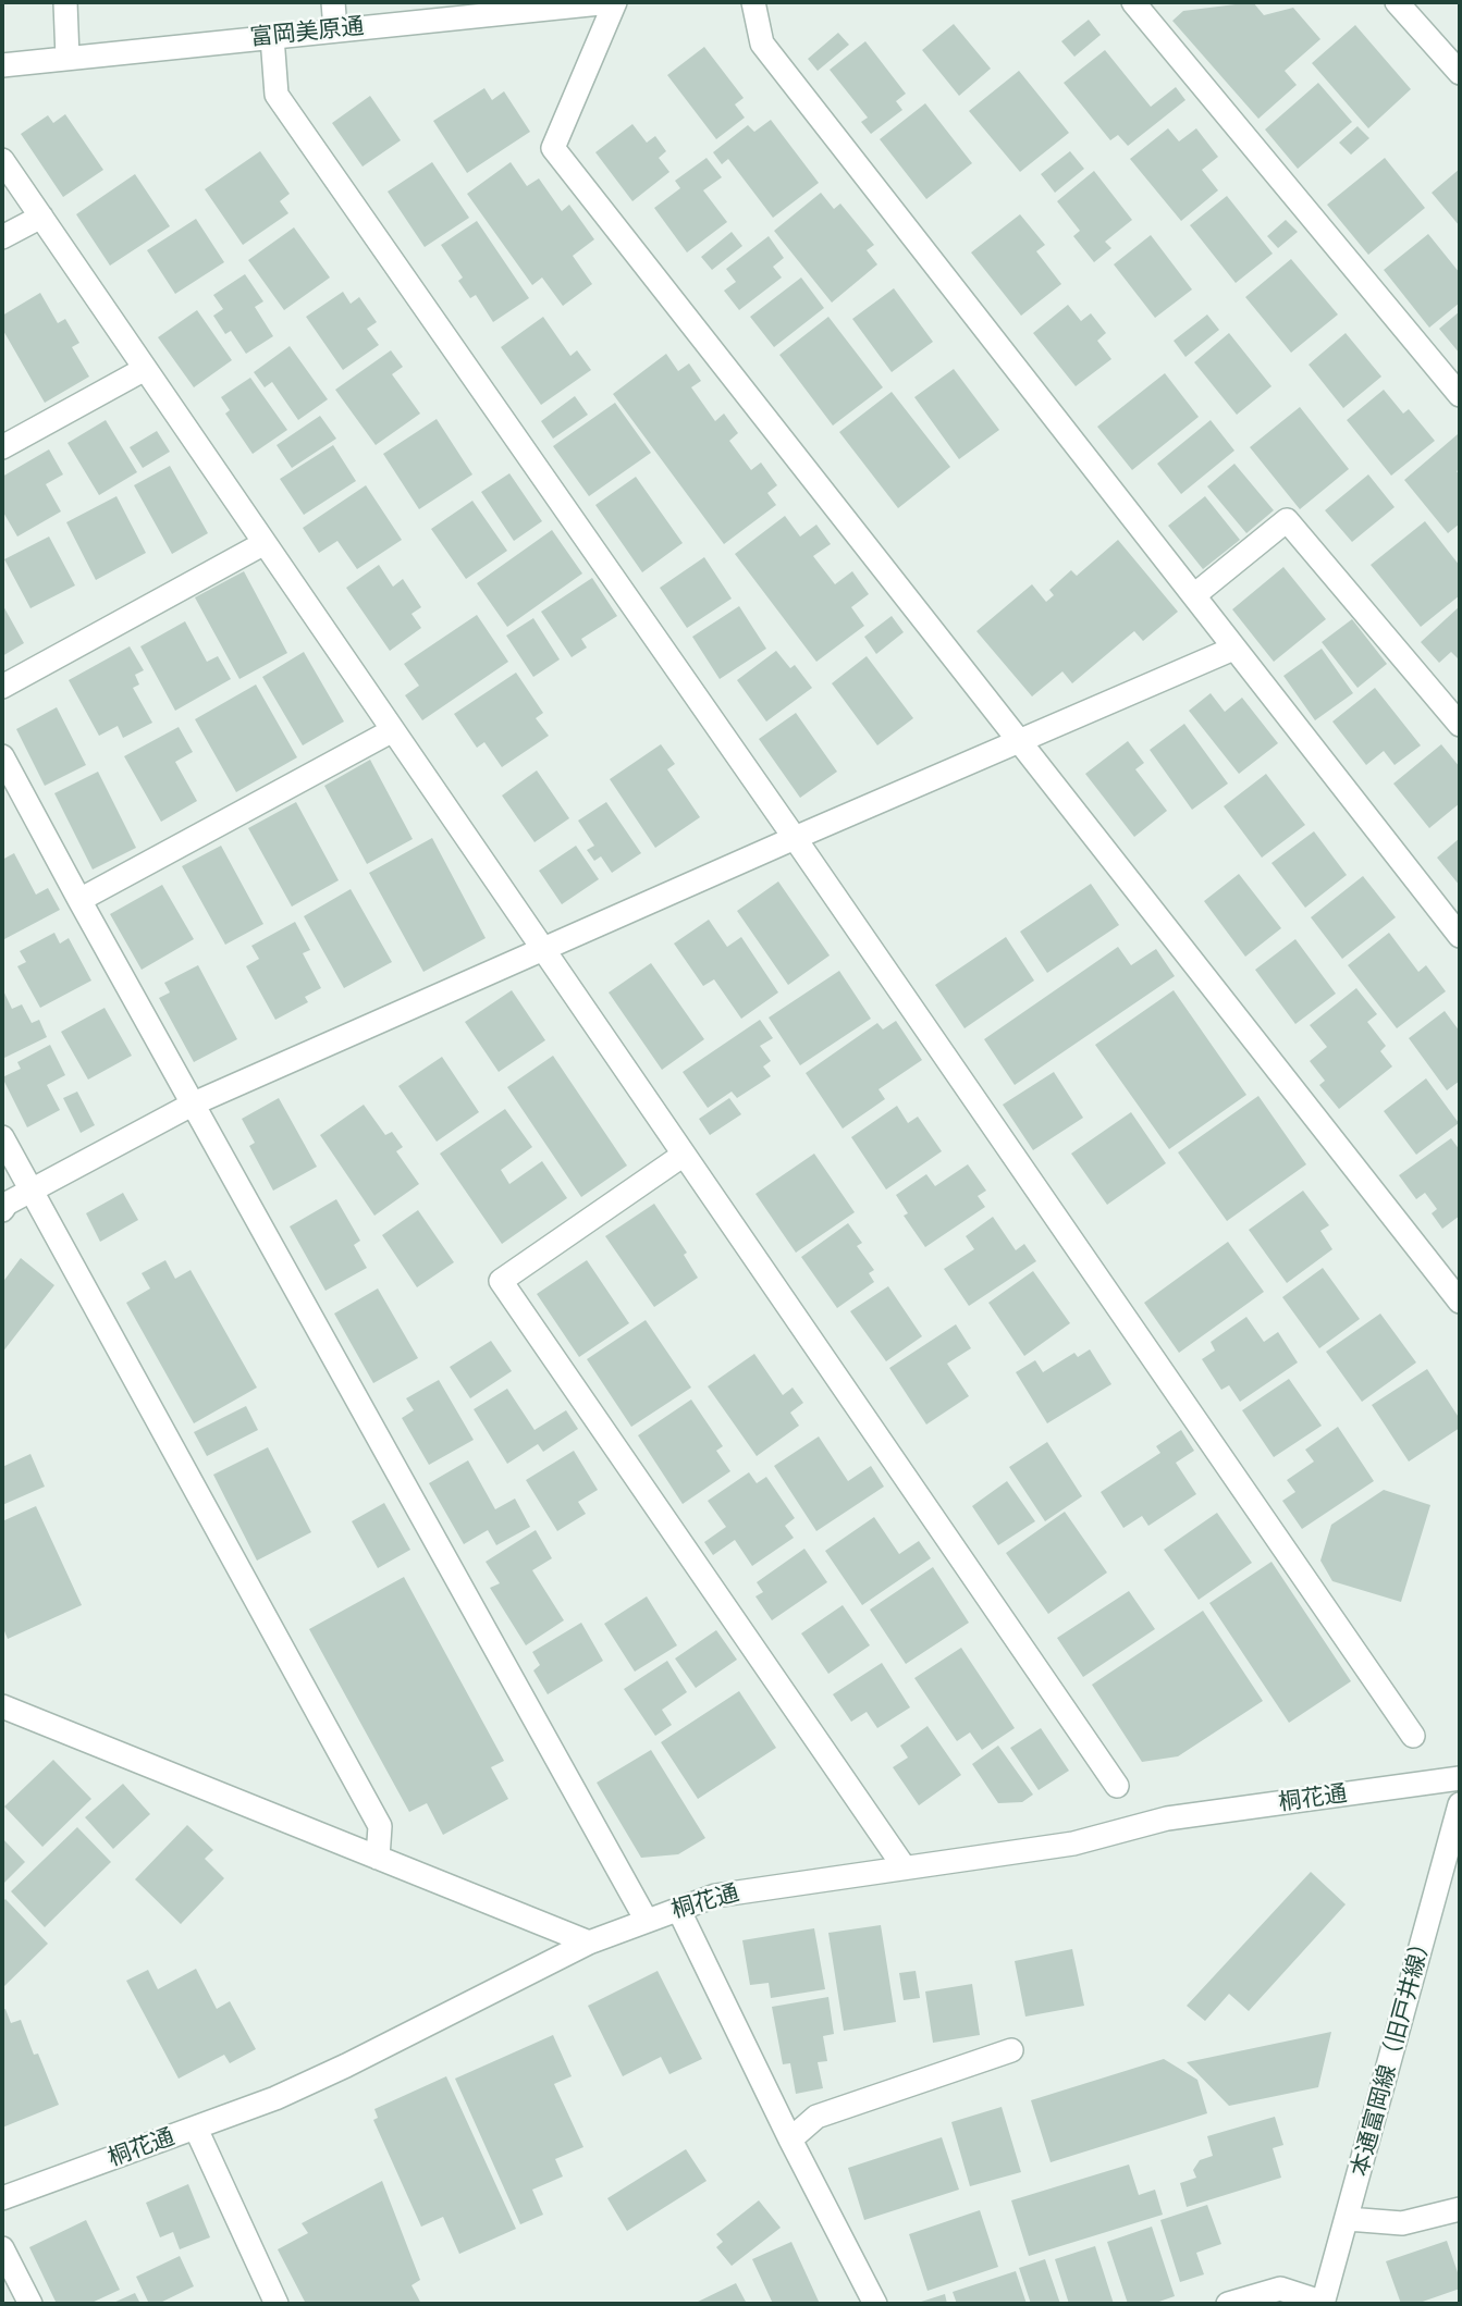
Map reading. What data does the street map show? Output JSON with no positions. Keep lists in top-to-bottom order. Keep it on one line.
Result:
{"streets":{"street":["富岡美原通","桐花通","本通富岡線（旧戸井線）"]}}
